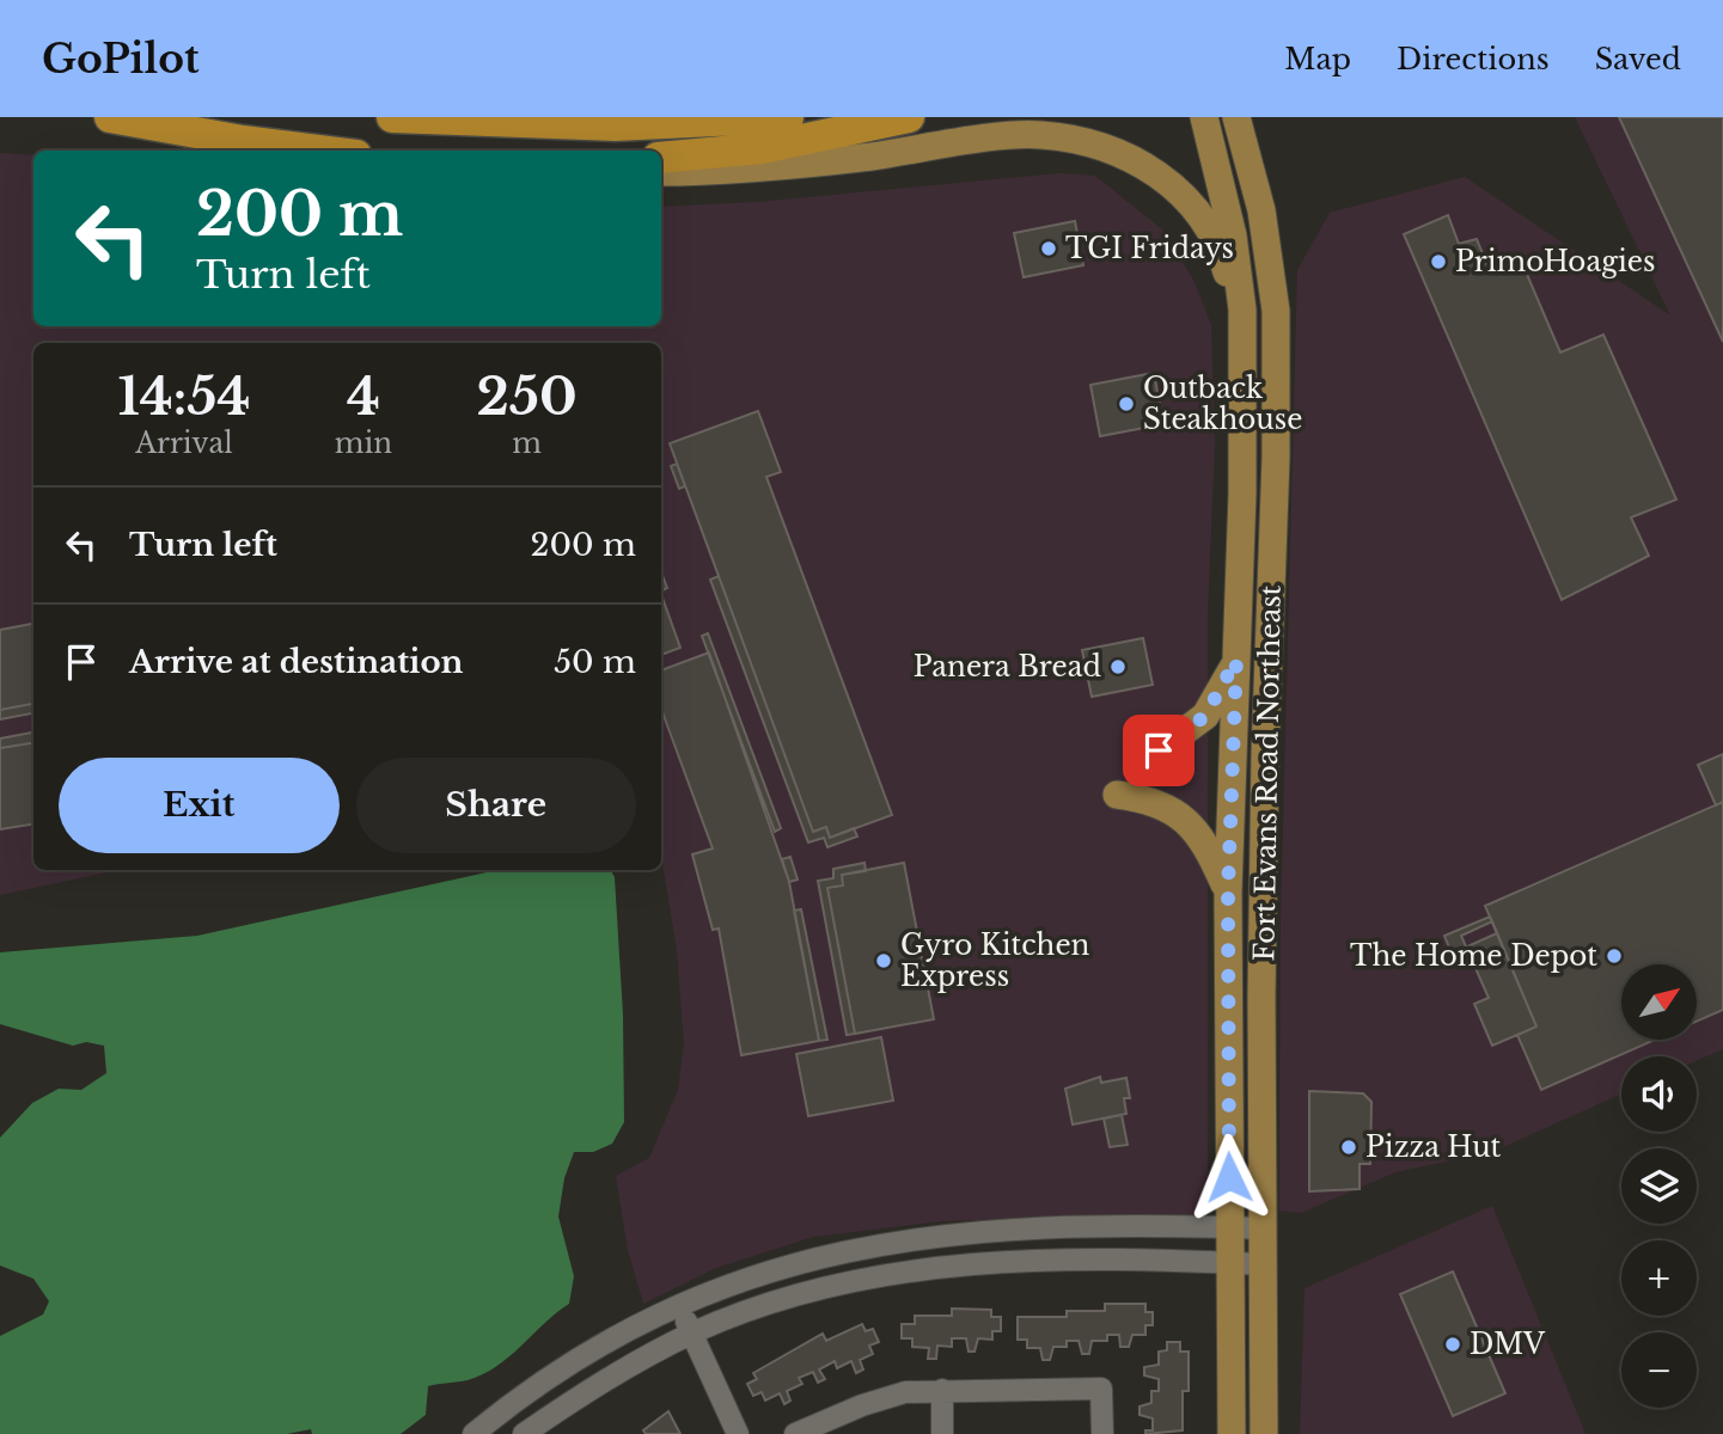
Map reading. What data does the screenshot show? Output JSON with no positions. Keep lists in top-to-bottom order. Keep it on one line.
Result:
{"streets":{"main road":["Fort Evans Road Northeast"]},"places":["TGI Fridays","PrimoHoagies","Outback Steakhouse","Panera Bread","The Home Depot","Gyro Kitchen Express","Pizza Hut","DMV"],"north":"top right","page":{"header":"GoPilot","nav":["Map","Directions","Saved"],"turn":["200 m","Turn left"],"eta":["14:54","Arrival","4","min","250","m"],"list":[{"name":"Turn left","value":"200 m"},{"name":"Arrive at destination","value":"50 m"}],"buttons":["Exit","Share"],"map_buttons":["+","−"]}}
